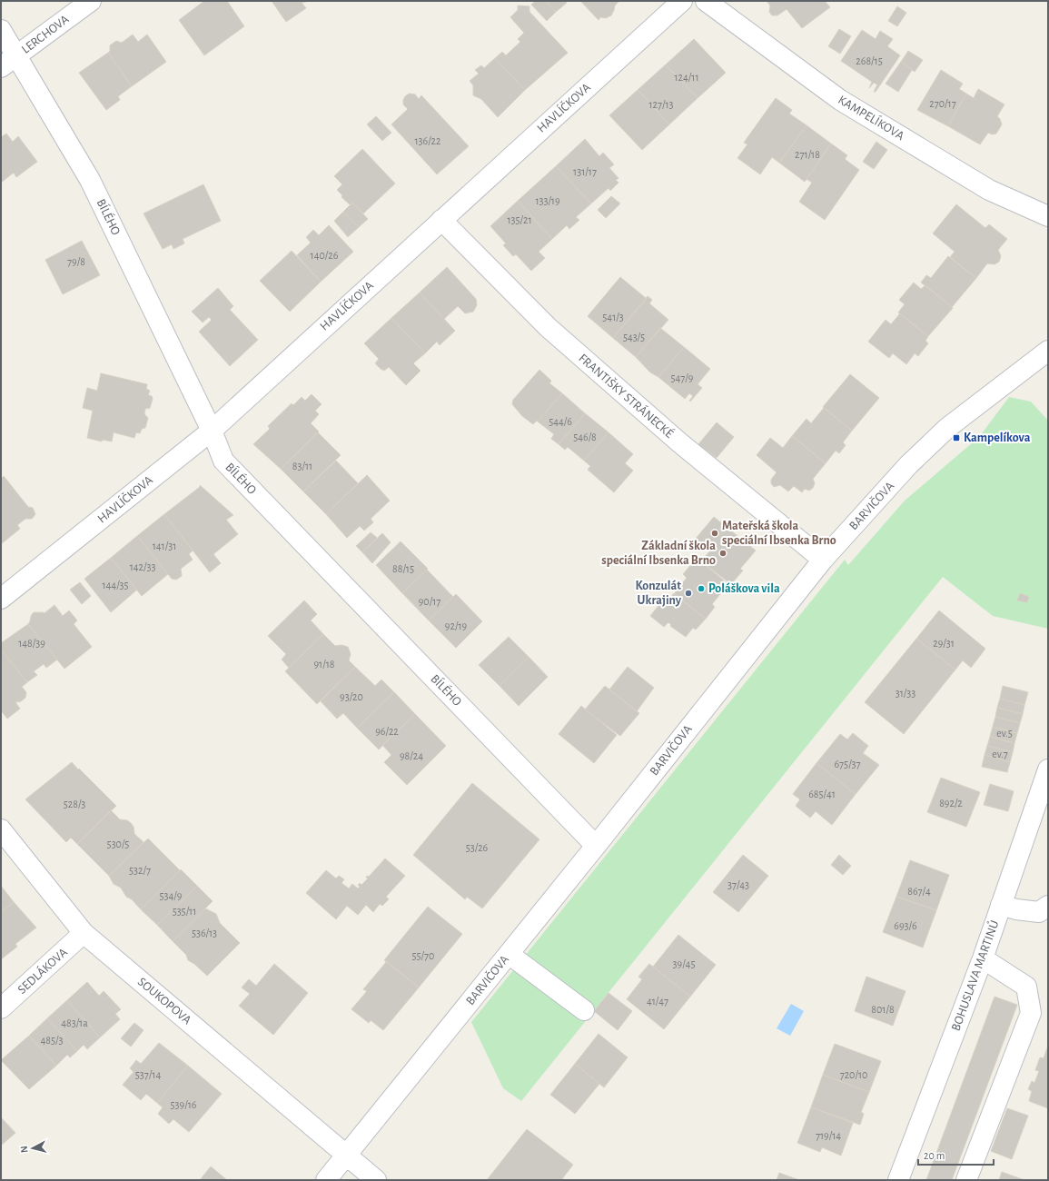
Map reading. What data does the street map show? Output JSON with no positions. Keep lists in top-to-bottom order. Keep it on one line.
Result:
{"streets":{"street":["LERCHOVA","HAVLÍČKOVA","KAMPELÍKOVA","BÍLÉHO","FRANTIŠKY STRÁNECKÉ","BARVIČOVA","SEDLÁKOVA","BOHUSLAVA MARTINŮ","SOUKOPOVA"]},"crossings":[["LERCHOVA","BÍLÉHO"],["HAVLÍČKOVA","BÍLÉHO"],["HAVLÍČKOVA","FRANTIŠKY STRÁNECKÉ"],["BÍLÉHO","BARVIČOVA"],["FRANTIŠKY STRÁNECKÉ","BARVIČOVA"],["BARVIČOVA","SOUKOPOVA"],["SEDLÁKOVA","SOUKOPOVA"]],"places":{"transit":["Kampelíkova"],"other":["Mateřská škola speciální Ibsenka Brno","Základní škola speciální Ibsenka Brno","Poláškova vila","Konzulát Ukrajiny"]},"house_numbers":["268/15","124/11","270/17","127/13","136/22","271/18","131/17","133/19","135/21","140/26","79/8","541/3","543/5","547/9","544/6","546/8","83/11","141/31","142/33","88/15","144/35","90/17","92/19","148/39","29/31","91/18","31/33","93/20","96/22","ev.5","ev.7","98/24","675/37","685/41","892/2","528/3","530/5","53/26","532/7","37/43","867/4","534/9","535/11","693/6","536/13","55/70","39/45","41/47","801/8","483/1a","485/3","537/14","720/10","539/16","719/14"],"scale_bar":"20 m","north":"left"}
